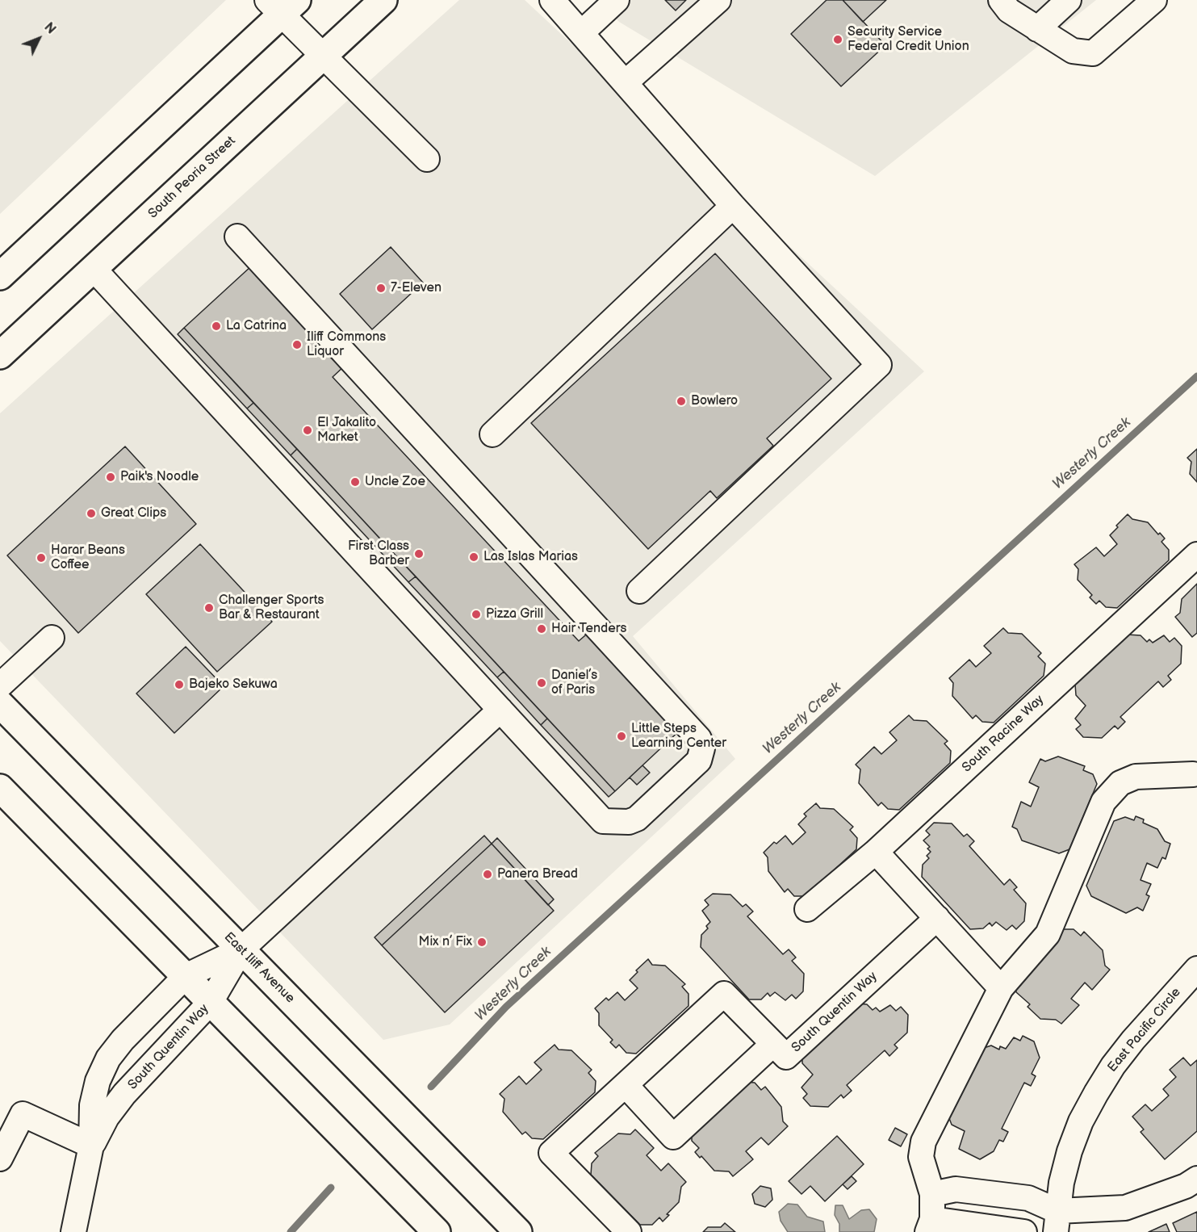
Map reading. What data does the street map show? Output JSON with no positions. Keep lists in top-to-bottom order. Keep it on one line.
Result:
{"streets":{"main road":["South Peoria Street","East Iliff Avenue"],"street":["South Racine Way","South Quentin Way","East Pacific Circle"]},"crossings":[["East Iliff Avenue","South Quentin Way"]],"water":["Westerly Creek"],"places":["Security Service Federal Credit Union","7-Eleven","La Catrina","Iliff Commons Liquor","Bowlero","El Jakalito Market","Paik's Noodle","Uncle Zoe","Great Clips","First Class Barber","Las Islas Marias","Harar Beans Coffee","Challenger Sports Bar & Restaurant","Pizza Grill","Hair Tenders","Daniel’s of Paris","Bajeko Sekuwa","Little Steps Learning Center","Panera Bread","Mix n’ Fix"],"north":"top right"}
